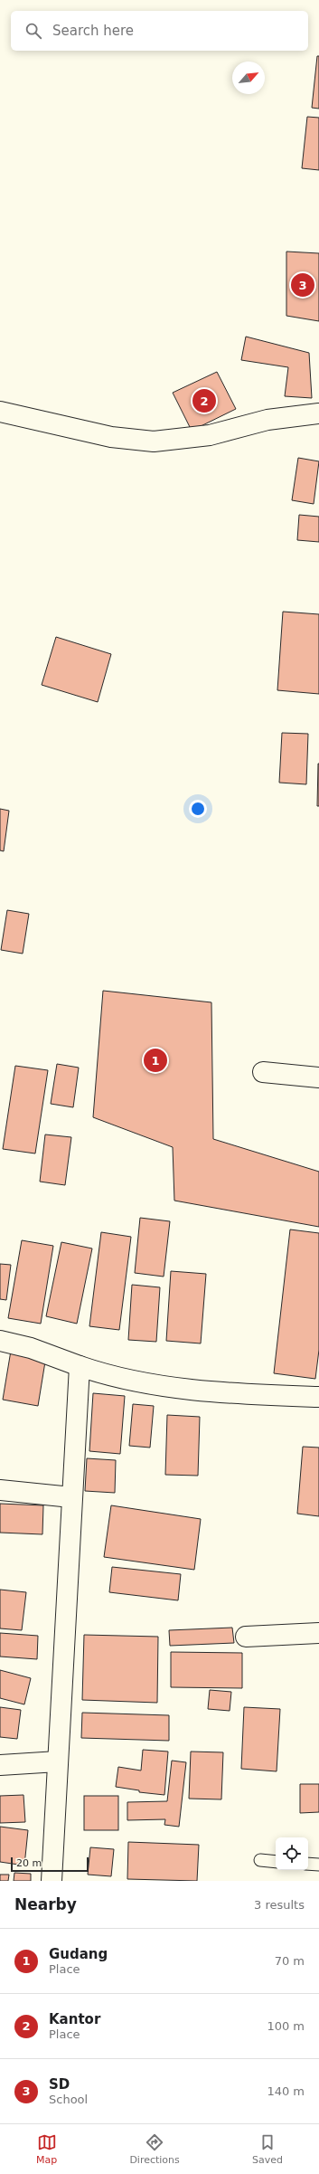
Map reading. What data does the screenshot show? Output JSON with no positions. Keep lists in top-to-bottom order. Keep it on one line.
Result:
{"scale_bar":"20 m","north":"top right","page":{"search":"Search here","pins":["3","2","1"],"scale":"20 m","heading":["Nearby","3 results"],"list":[{"mark":"1","name":"Gudang","note":"Place","value":"70 m"},{"mark":"2","name":"Kantor","note":"Place","value":"100 m"},{"mark":"3","name":"SD","note":"School","value":"140 m"}],"nav":["Map","Directions","Saved"]}}
